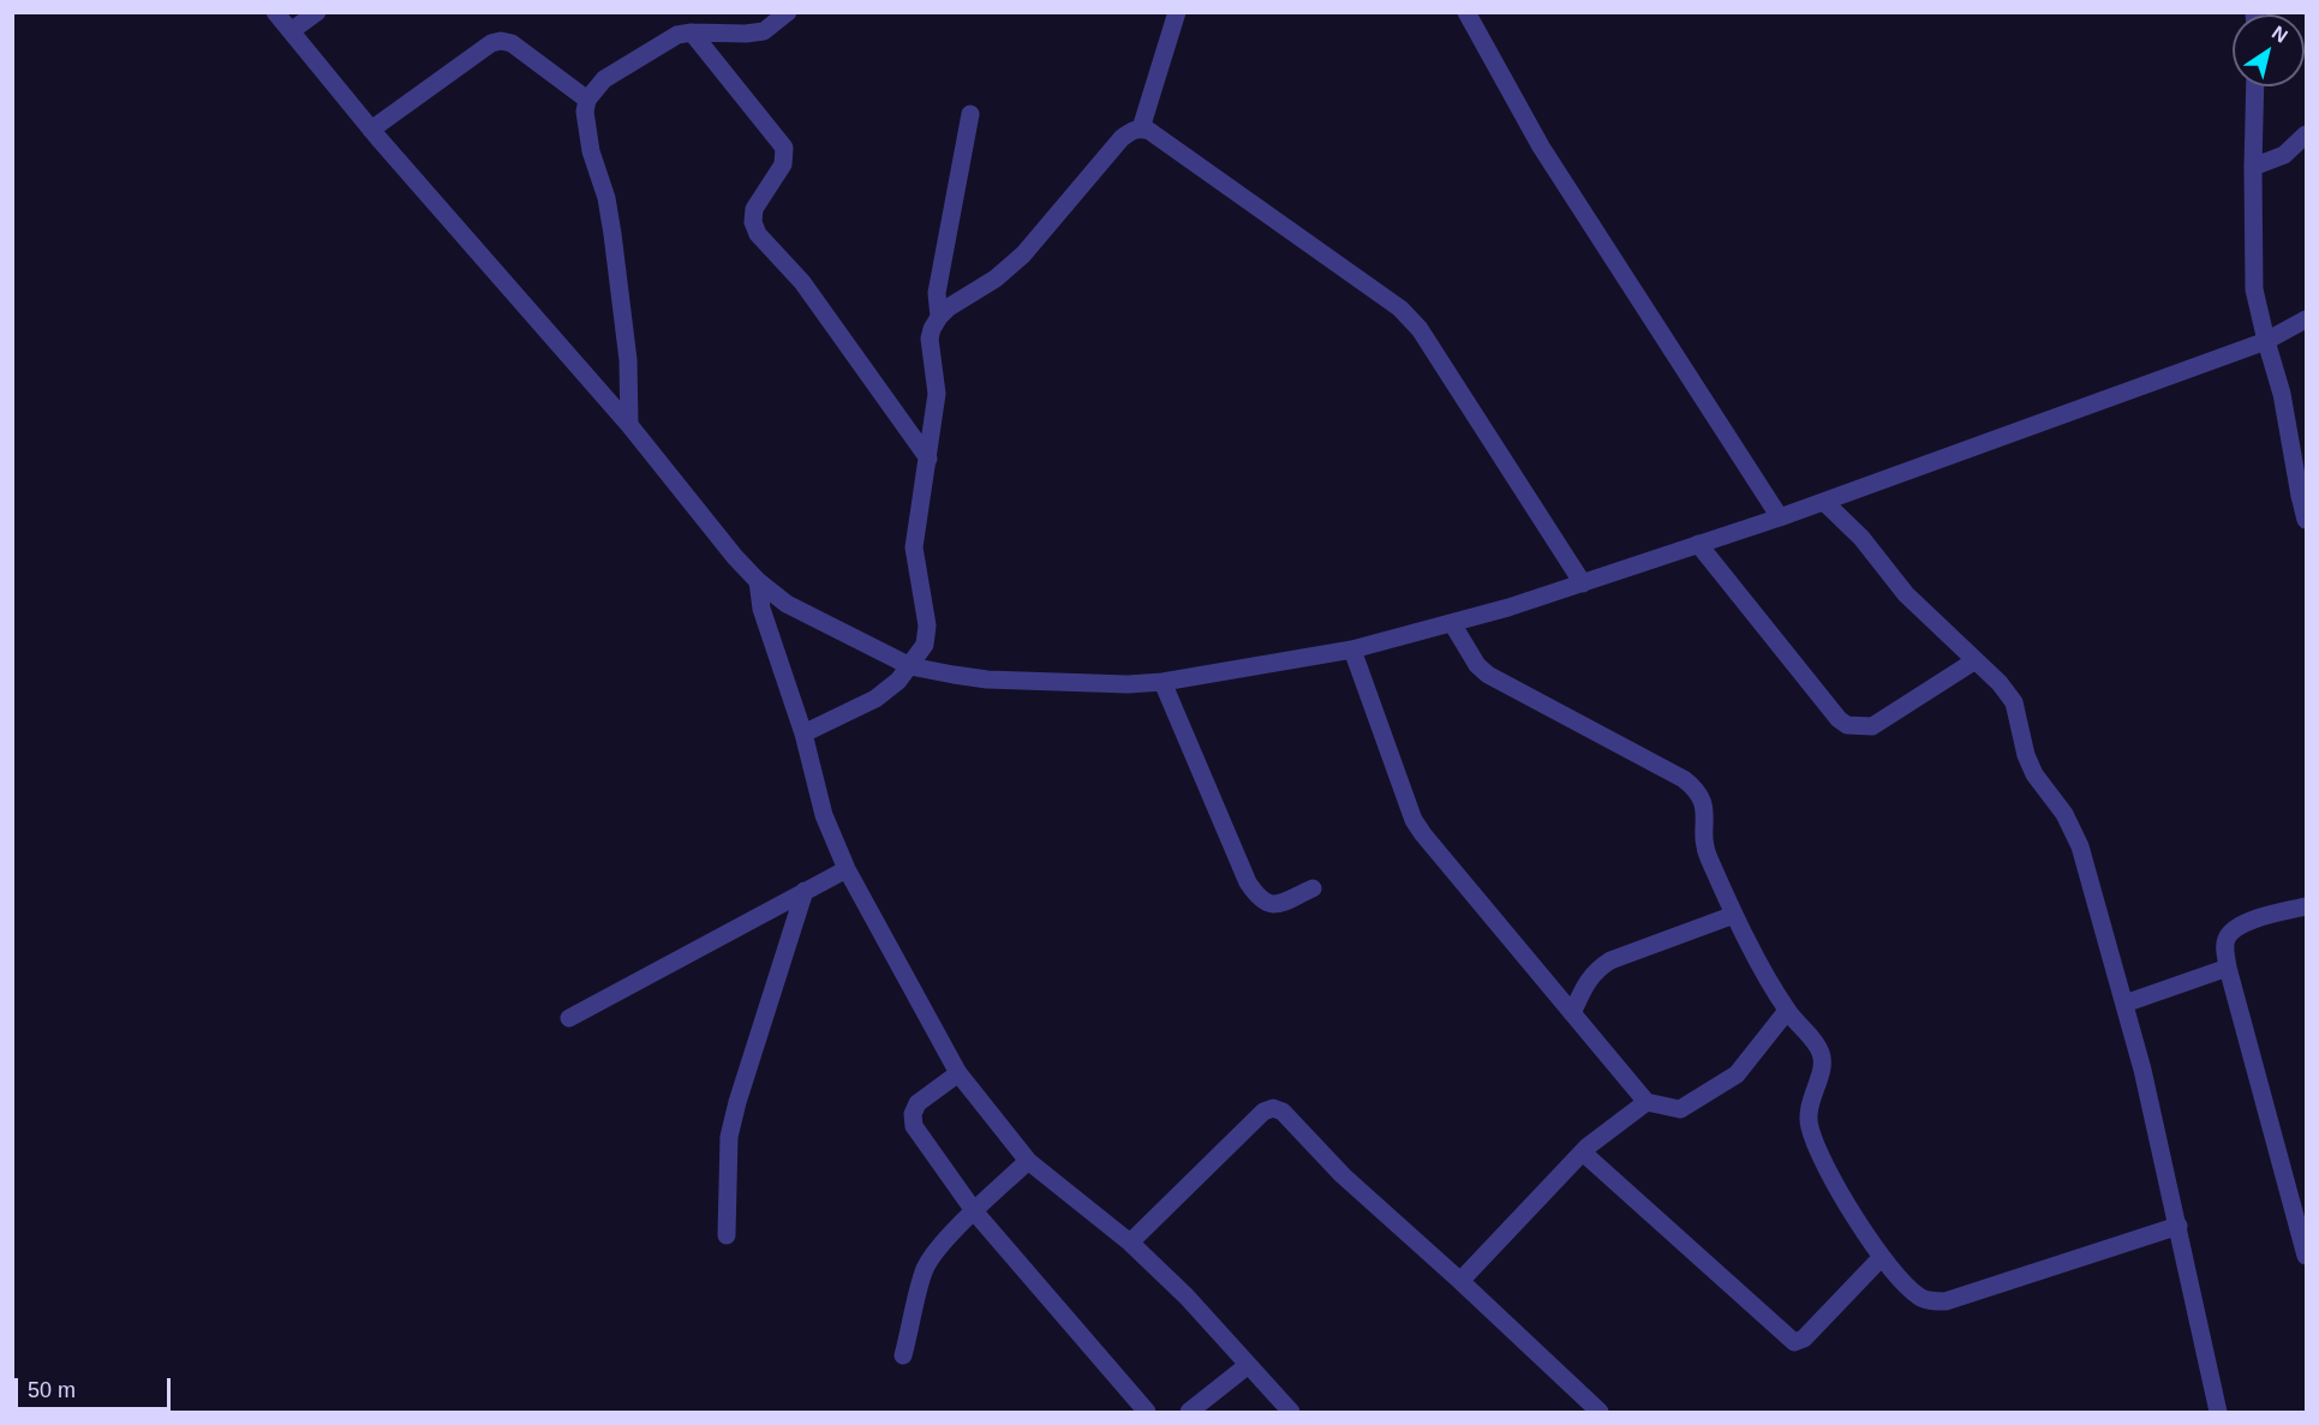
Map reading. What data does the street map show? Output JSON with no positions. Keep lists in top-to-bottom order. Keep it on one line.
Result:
{"scale_bar":"50 m","north":"top right"}
